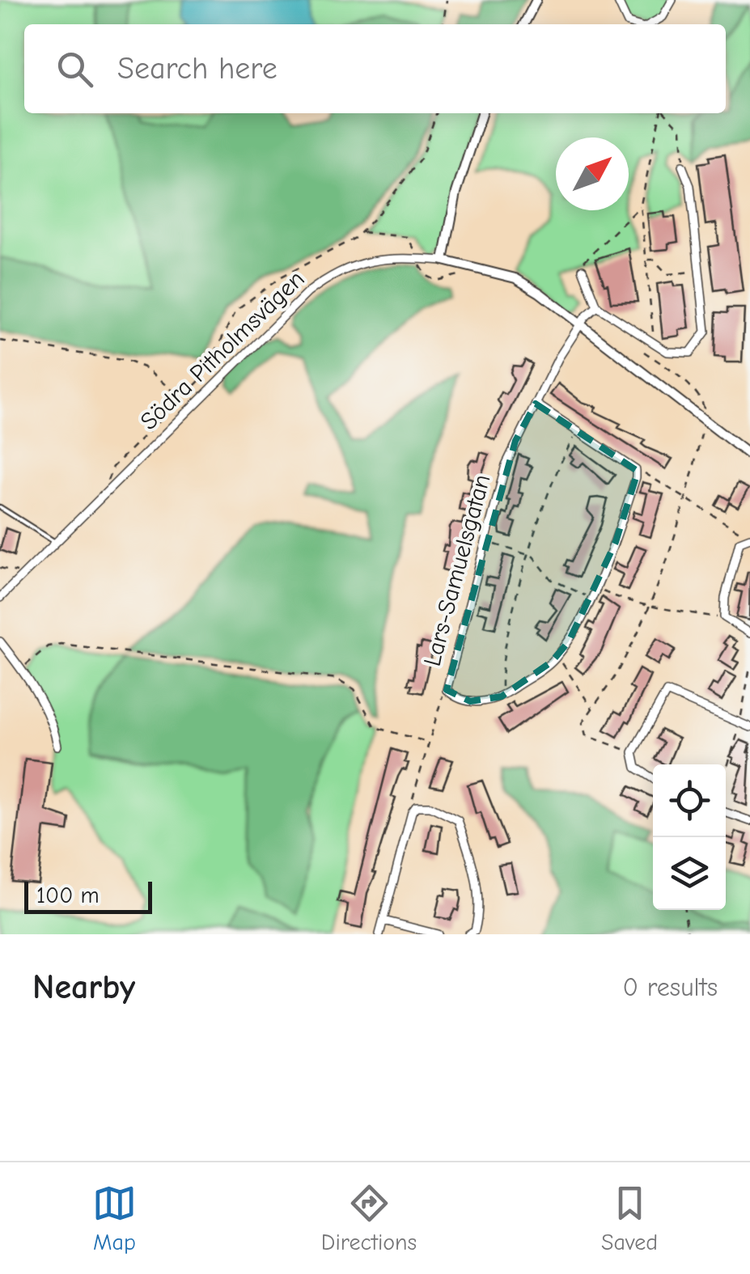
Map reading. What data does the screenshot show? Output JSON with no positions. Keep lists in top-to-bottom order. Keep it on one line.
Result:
{"streets":{"street":["Södra Pitholmsvägen","Lars-Samuelsgatan"]},"crossings":[["Södra Pitholmsvägen","Lars-Samuelsgatan"]],"scale_bar":"100 m","north":"top right","page":{"search":"Search here","scale":"100 m","heading":["Nearby","0 results"],"nav":["Map","Directions","Saved"]}}
